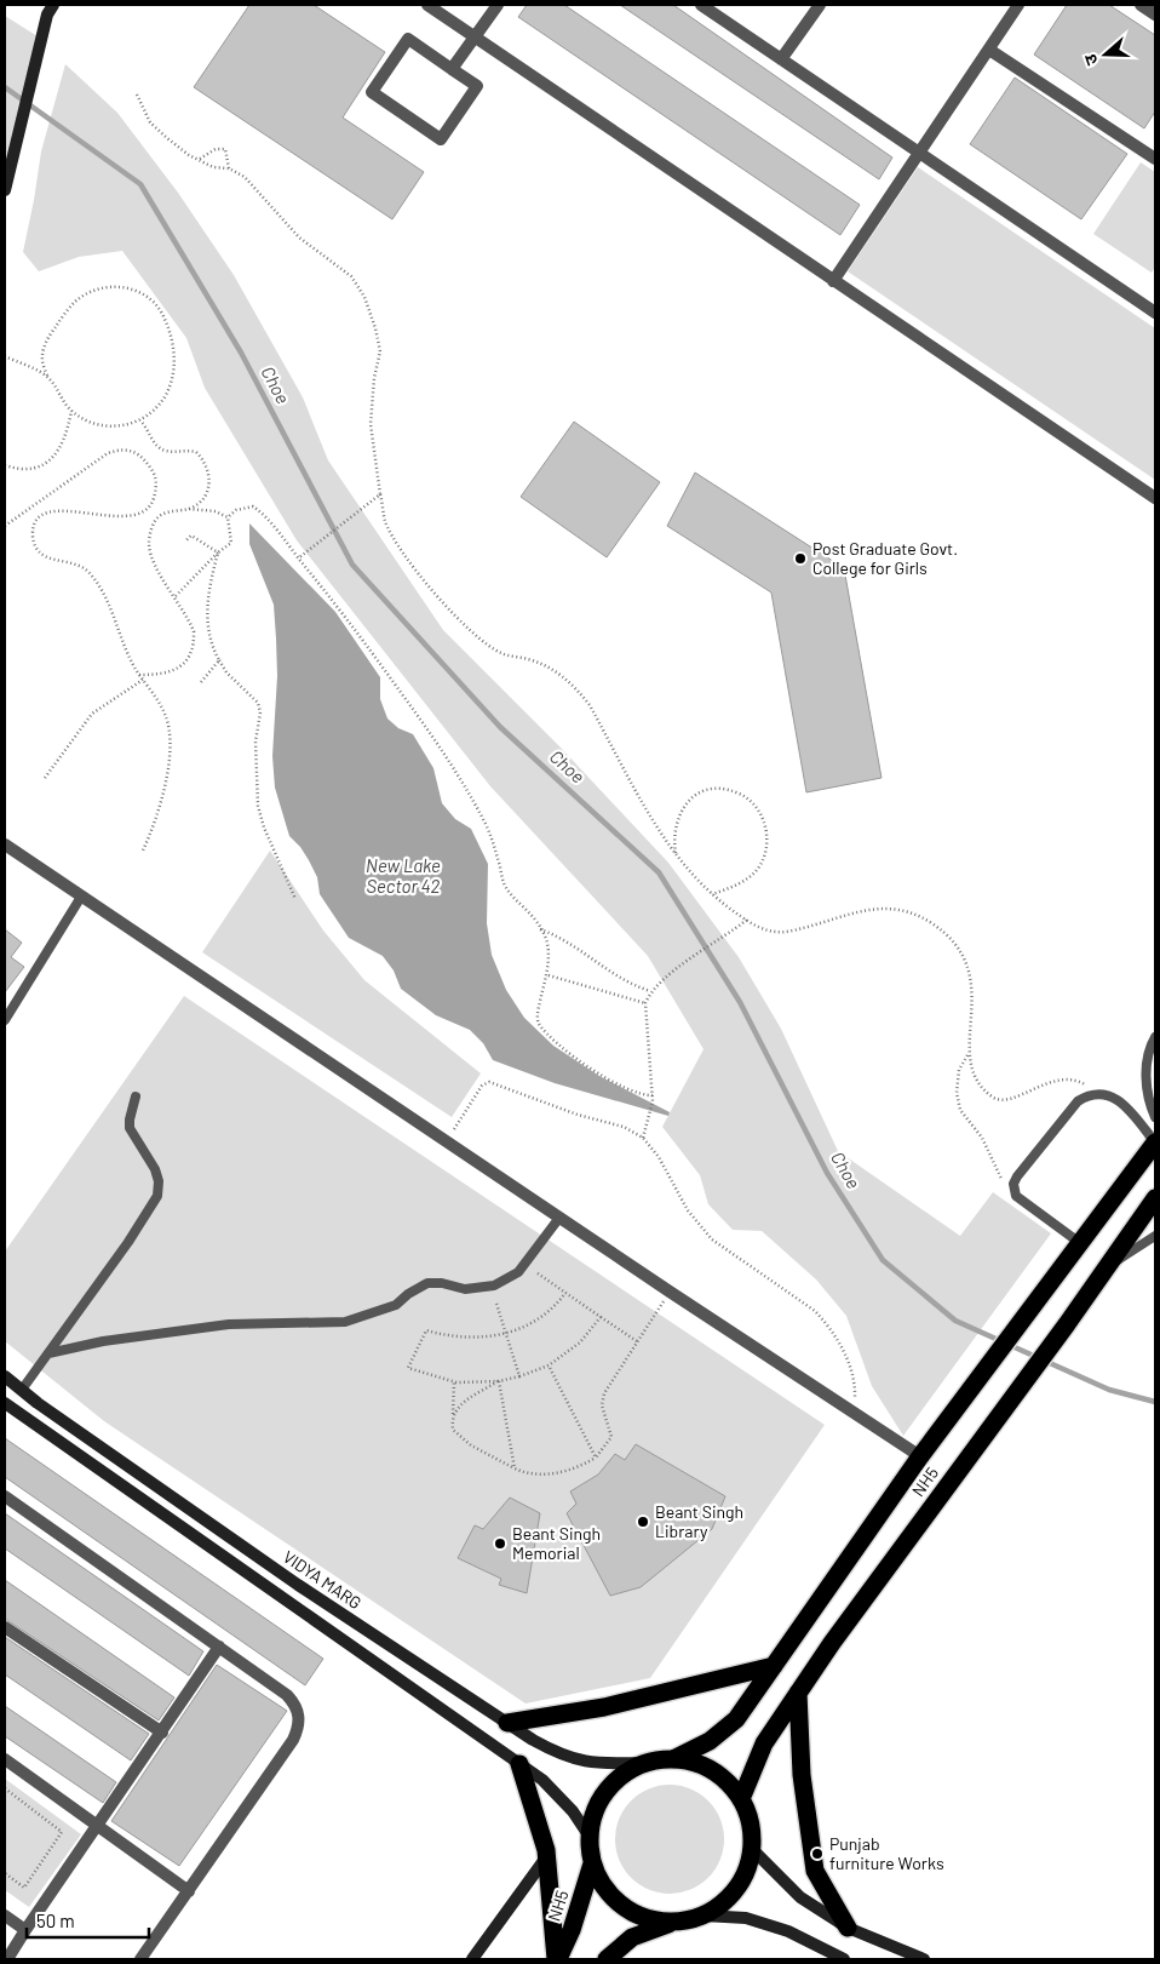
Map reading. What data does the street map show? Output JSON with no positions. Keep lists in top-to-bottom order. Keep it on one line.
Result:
{"streets":{"highway":["NH5"],"main road":["VIDYA MARG"]},"crossings":[["NH5","VIDYA MARG"]],"water":["Choe","New Lake Sector 42"],"places":["Post Graduate Govt. College for Girls","Beant Singh Library","Beant Singh Memorial","Punjab furniture Works"],"scale_bar":"50 m","north":"left"}
